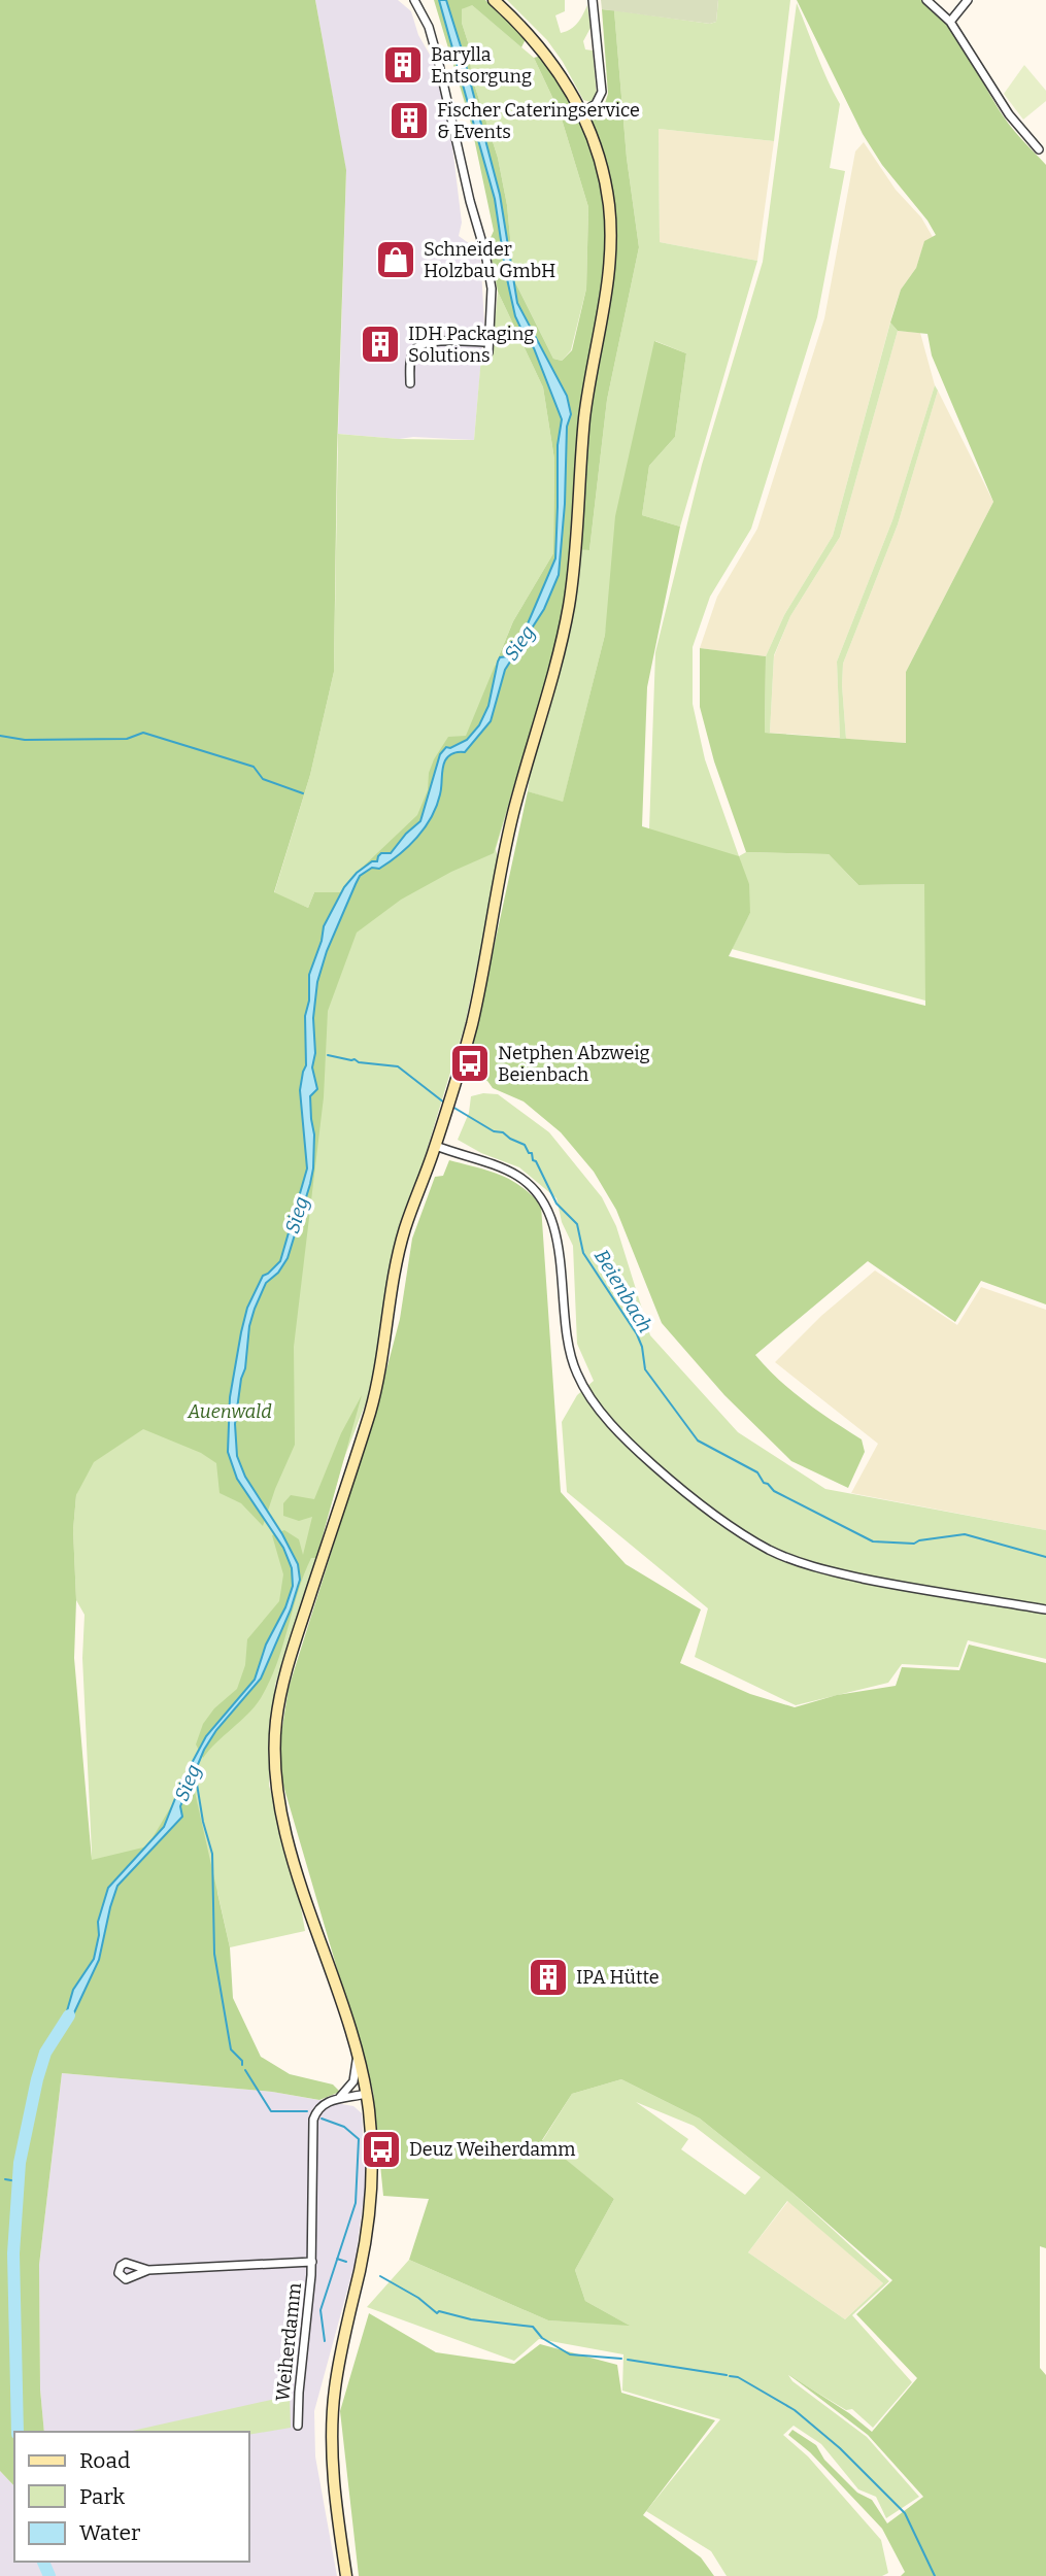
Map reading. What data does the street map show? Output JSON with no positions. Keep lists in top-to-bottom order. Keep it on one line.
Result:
{"streets":{"street":["Weiherdamm"]},"water":["Sieg","Beienbach"],"parks":["Auenwald"],"places":{"building":["Barylla Entsorgung","Fischer Cateringservice & Events","IDH Packaging Solutions","IPA Hütte"],"shop":["Schneider Holzbau GmbH"],"bus stop":["Netphen Abzweig Beienbach","Deuz Weiherdamm"]},"legend":["Road","Park","Water"]}
